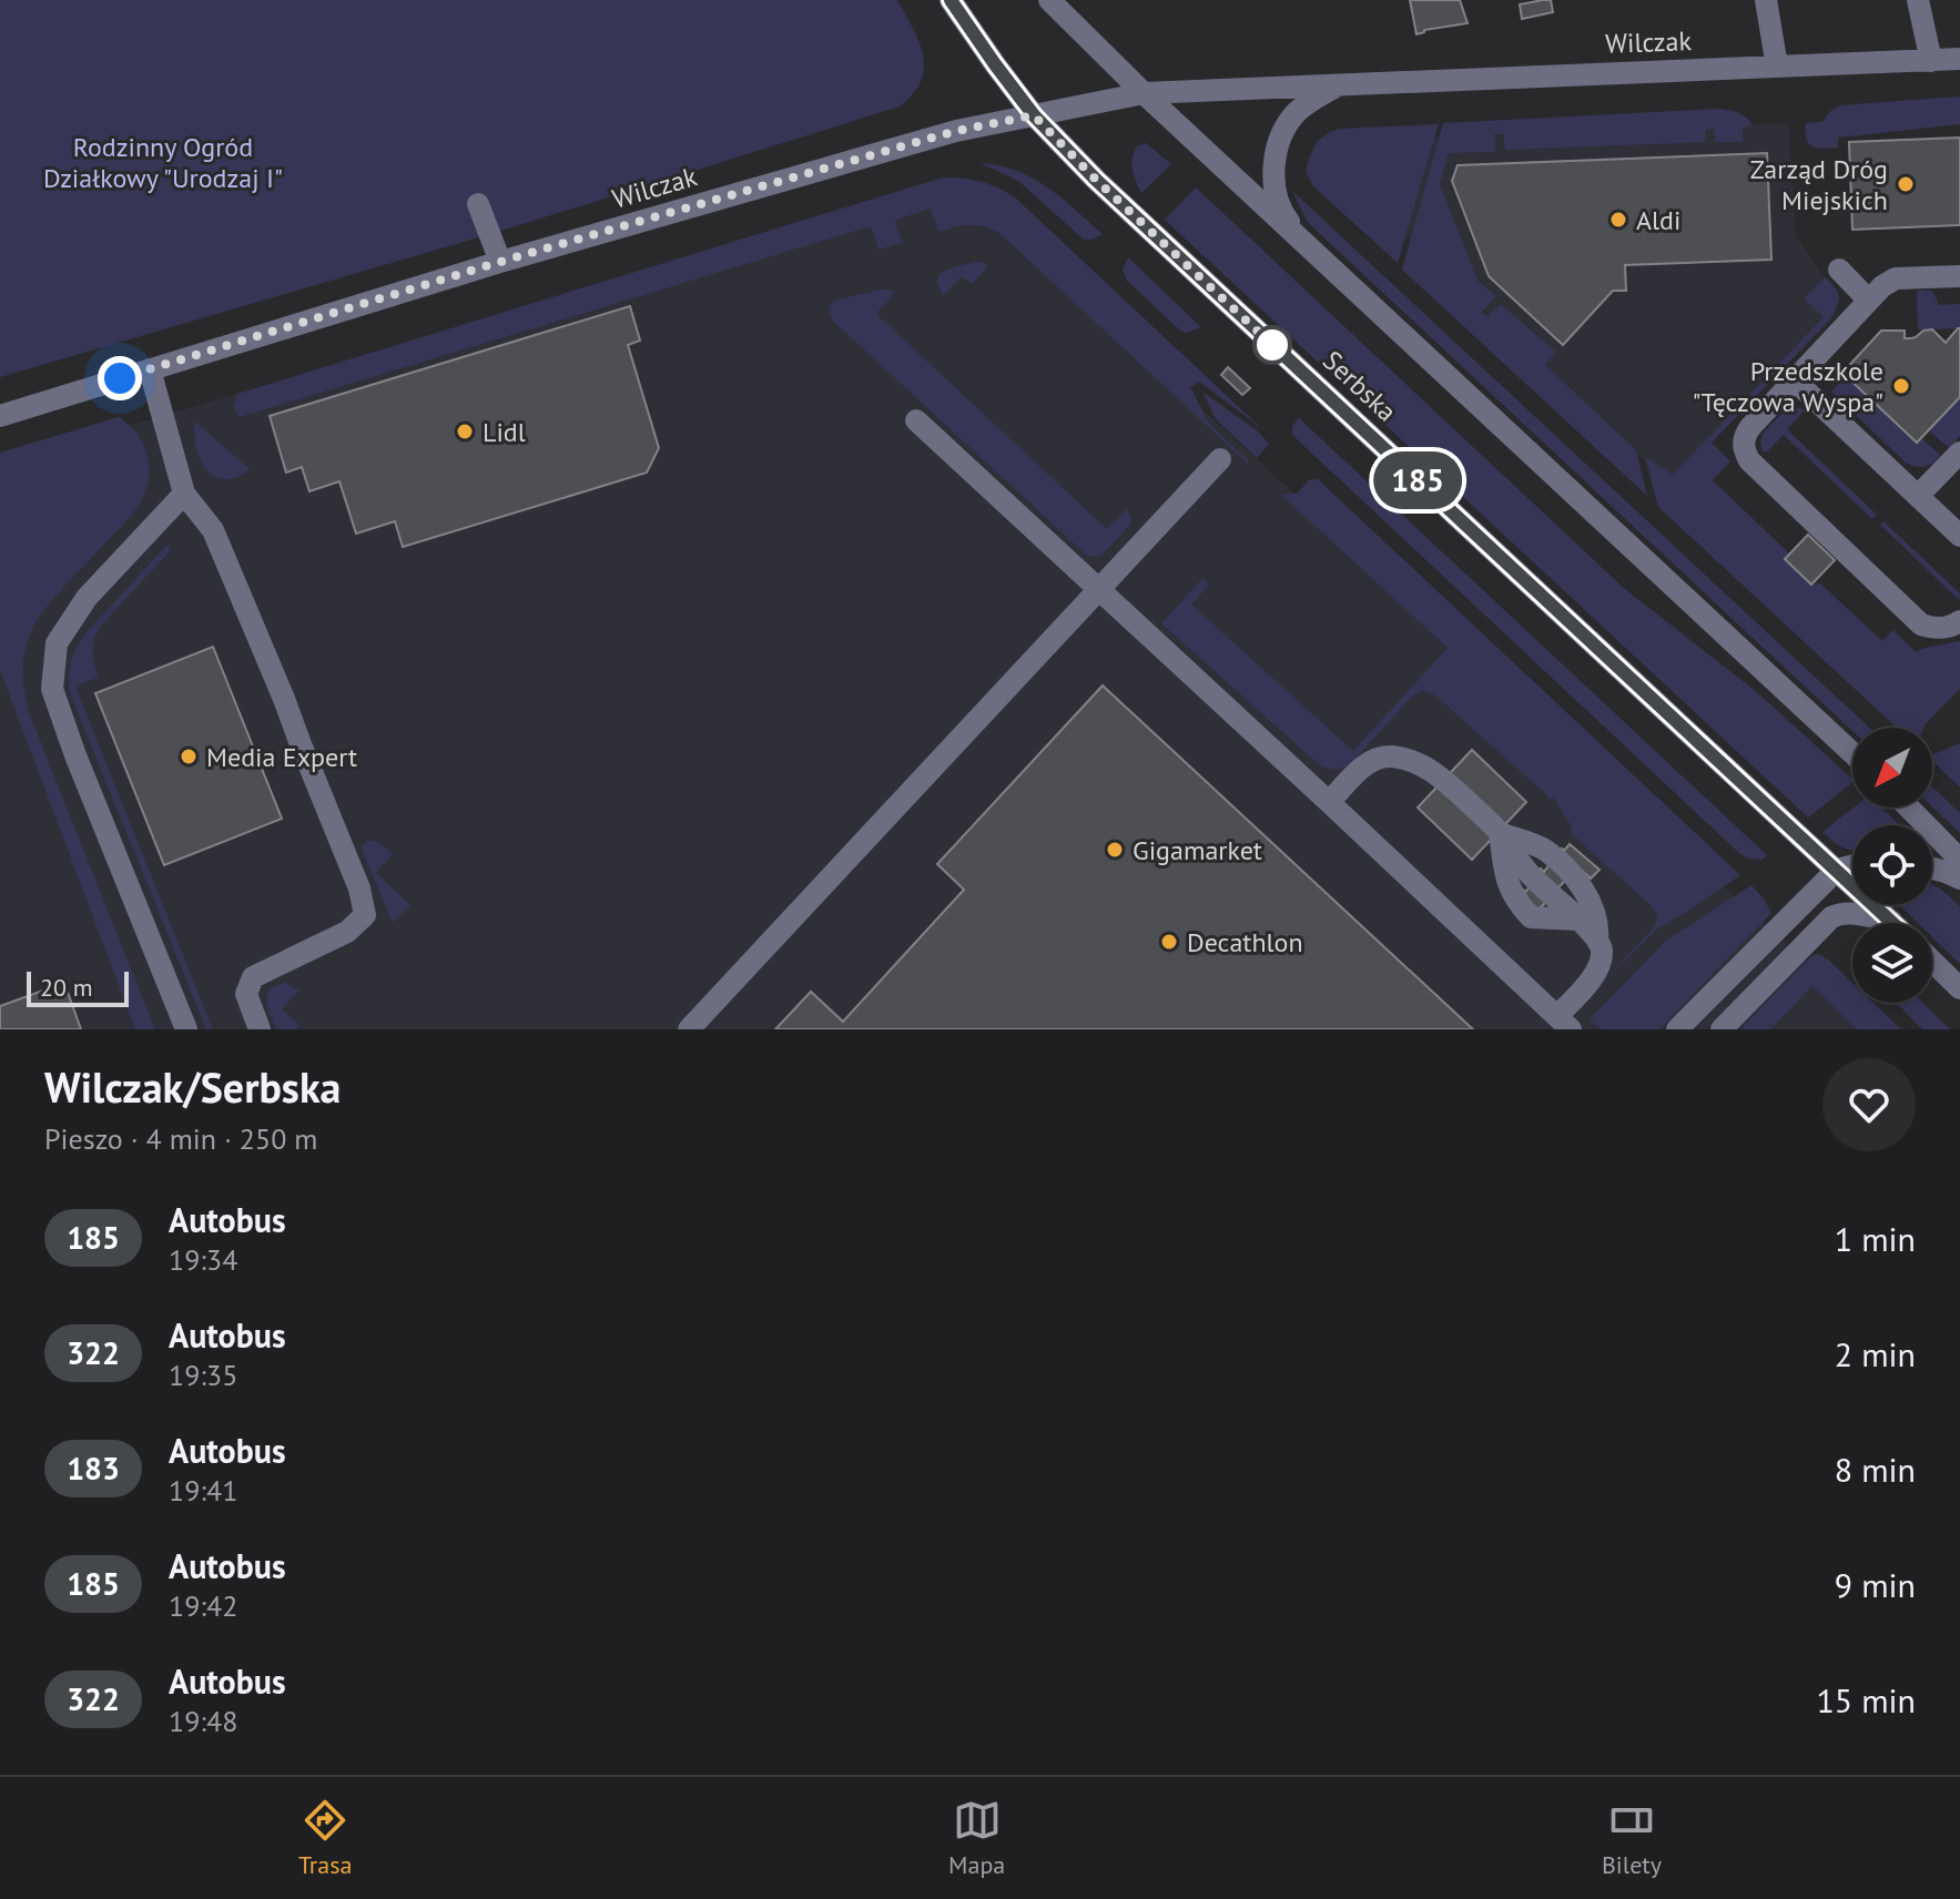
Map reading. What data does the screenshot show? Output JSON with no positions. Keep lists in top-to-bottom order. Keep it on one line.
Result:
{"streets":{"street":["Wilczak","Serbska"]},"crossings":[["Wilczak","Serbska"]],"parks":["Rodzinny Ogród Działkowy \"Urodzaj I\""],"places":["Zarząd Dróg Miejskich","Aldi","Przedszkole \"Tęczowa Wyspa\"","Lidl","Media Expert","Gigamarket","Decathlon"],"lines":["bus line 185"],"scale_bar":"20 m","north":"bottom left","page":{"on_map":"185","scale":"20 m","heading":["Wilczak/Serbska","Pieszo · 4 min · 250 m"],"list":[{"mark":"185","name":"Autobus","note":"19:34","value":"1 min"},{"mark":"322","name":"Autobus","note":"19:35","value":"2 min"},{"mark":"183","name":"Autobus","note":"19:41","value":"8 min"},{"mark":"185","name":"Autobus","note":"19:42","value":"9 min"},{"mark":"322","name":"Autobus","note":"19:48","value":"15 min"}],"tabs":["Trasa","Mapa","Bilety"]}}
